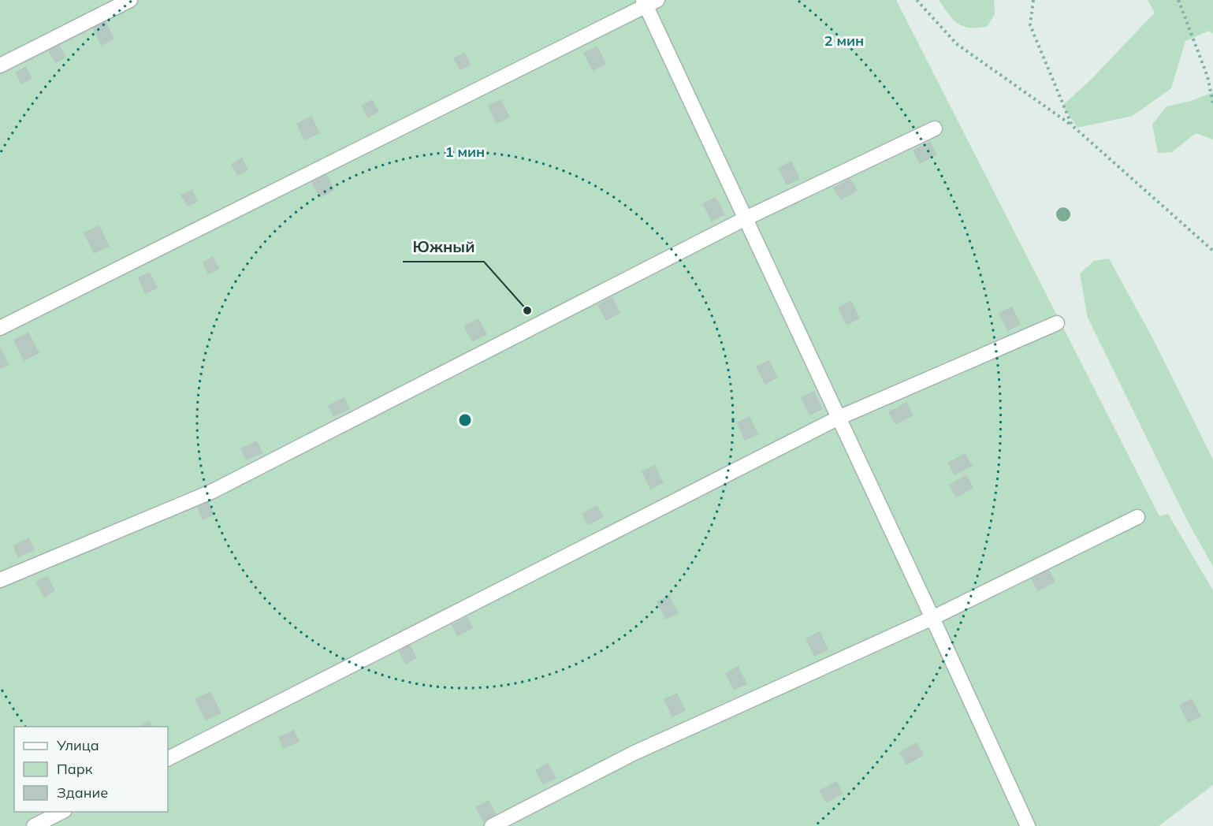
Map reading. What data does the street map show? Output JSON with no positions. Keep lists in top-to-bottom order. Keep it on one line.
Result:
{"places":["Южный"],"legend":["Улица","Парк","Здание"],"rings":["2 мин","1 мин"]}
